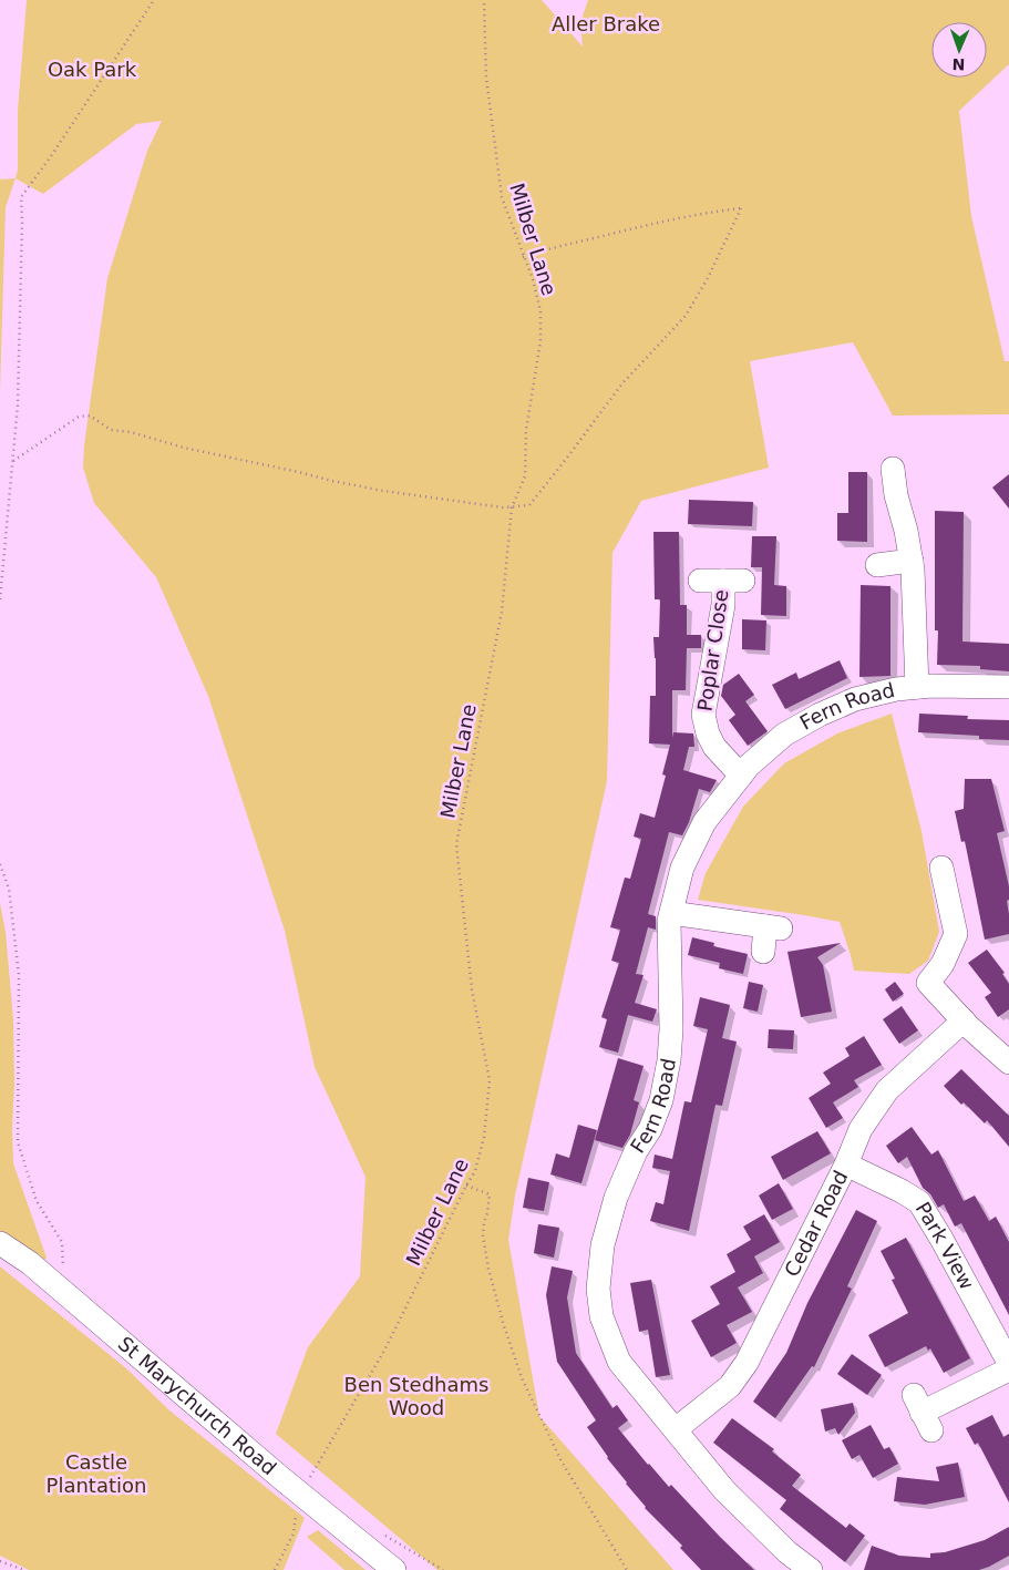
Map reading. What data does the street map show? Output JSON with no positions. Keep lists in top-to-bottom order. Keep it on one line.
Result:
{"streets":{"street":["Poplar Close","Fern Road","Cedar Road","Park View","St Marychurch Road"],"path":["Milber Lane"]},"crossings":[["Milber Lane","St Marychurch Road"],["Poplar Close","Fern Road"],["Fern Road","Cedar Road"],["Cedar Road","Park View"]],"parks":["Aller Brake","Oak Park","Ben Stedhams Wood","Castle Plantation"],"north":"bottom"}
